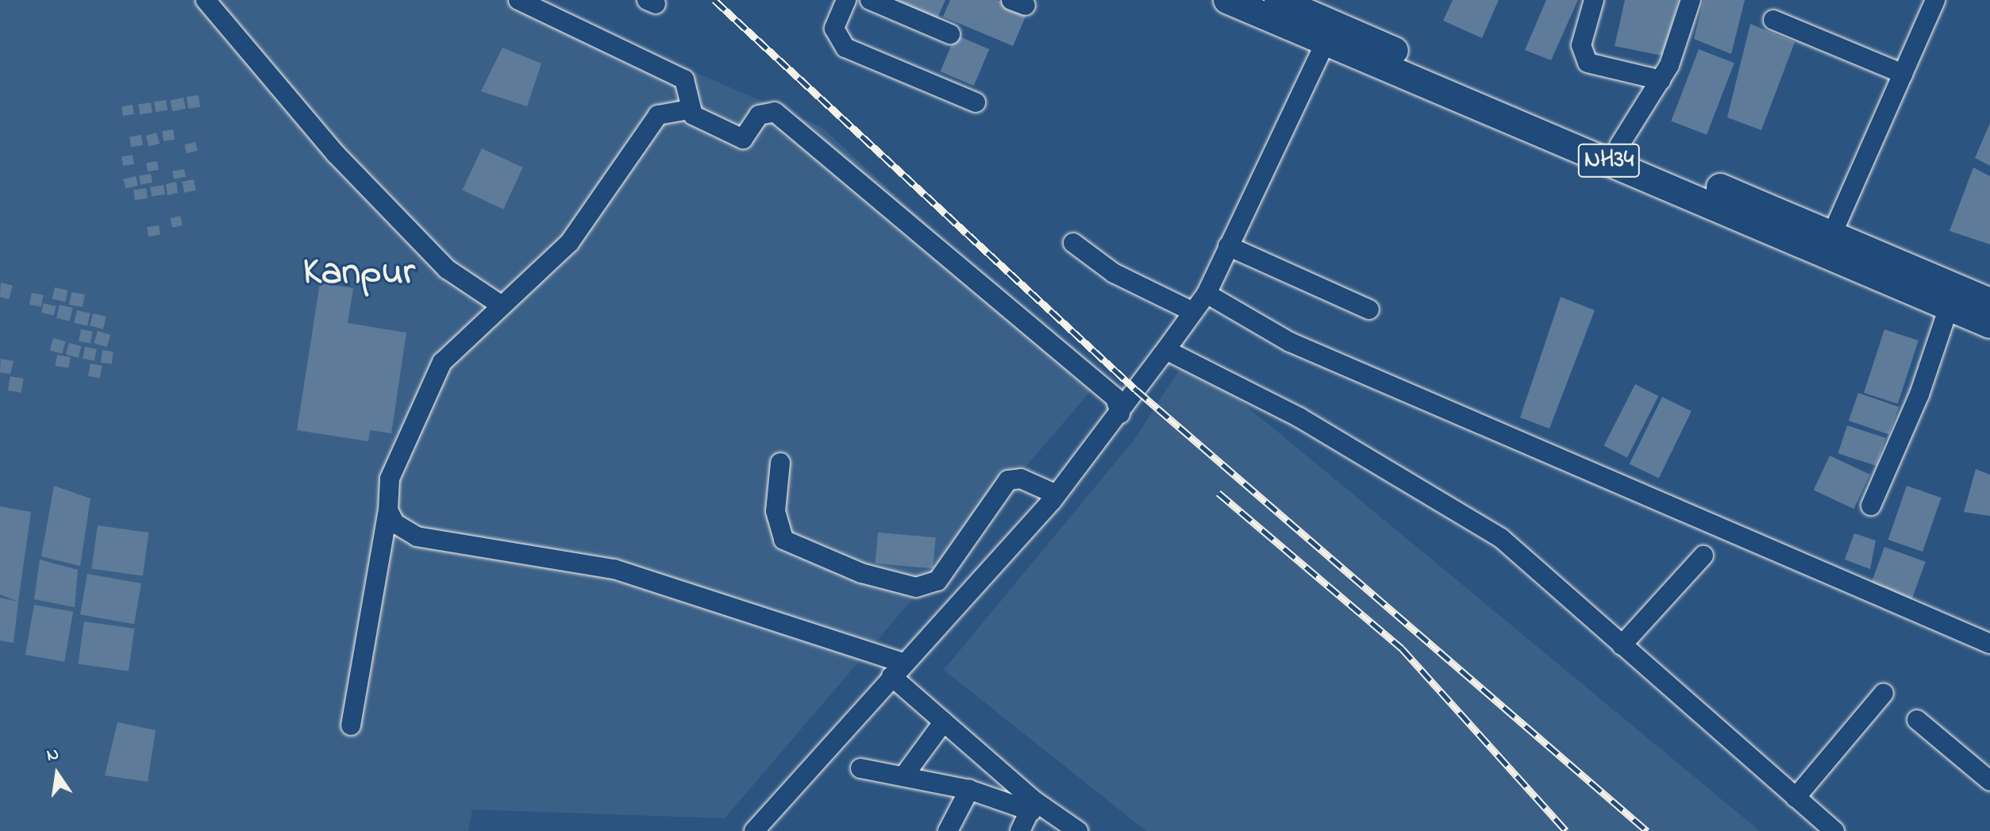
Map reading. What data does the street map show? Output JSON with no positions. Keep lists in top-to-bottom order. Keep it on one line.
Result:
{"streets":{"highway":["NH34"]},"districts":["Kanpur"],"north":"top"}
